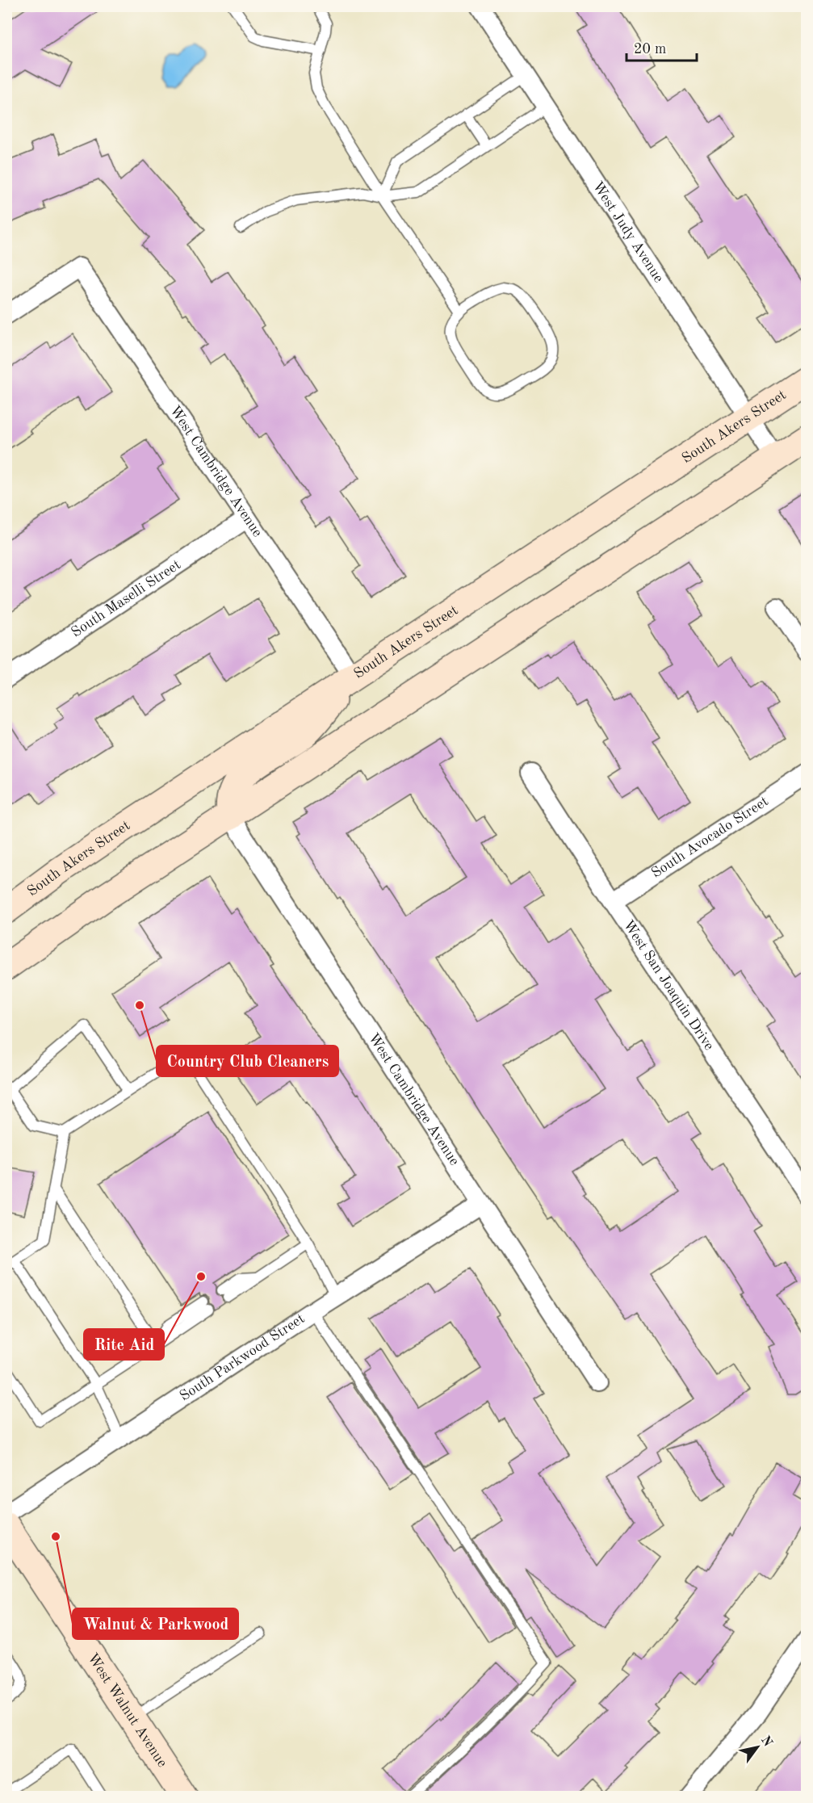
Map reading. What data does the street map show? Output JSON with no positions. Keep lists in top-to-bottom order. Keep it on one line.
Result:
{"streets":{"main road":["South Akers Street","West Walnut Avenue"],"street":["West Judy Avenue","West Cambridge Avenue","South Maselli Street","South Avocado Street","West San Joaquin Drive","South Parkwood Street"]},"crossings":[["West Judy Avenue","South Akers Street"],["South Akers Street","West Cambridge Avenue"],["West Cambridge Avenue","South Maselli Street"],["West Cambridge Avenue","South Parkwood Street"],["South Avocado Street","West San Joaquin Drive"]],"places":["Country Club Cleaners","Rite Aid","Walnut & Parkwood"],"scale_bar":"20 m","north":"top right"}
